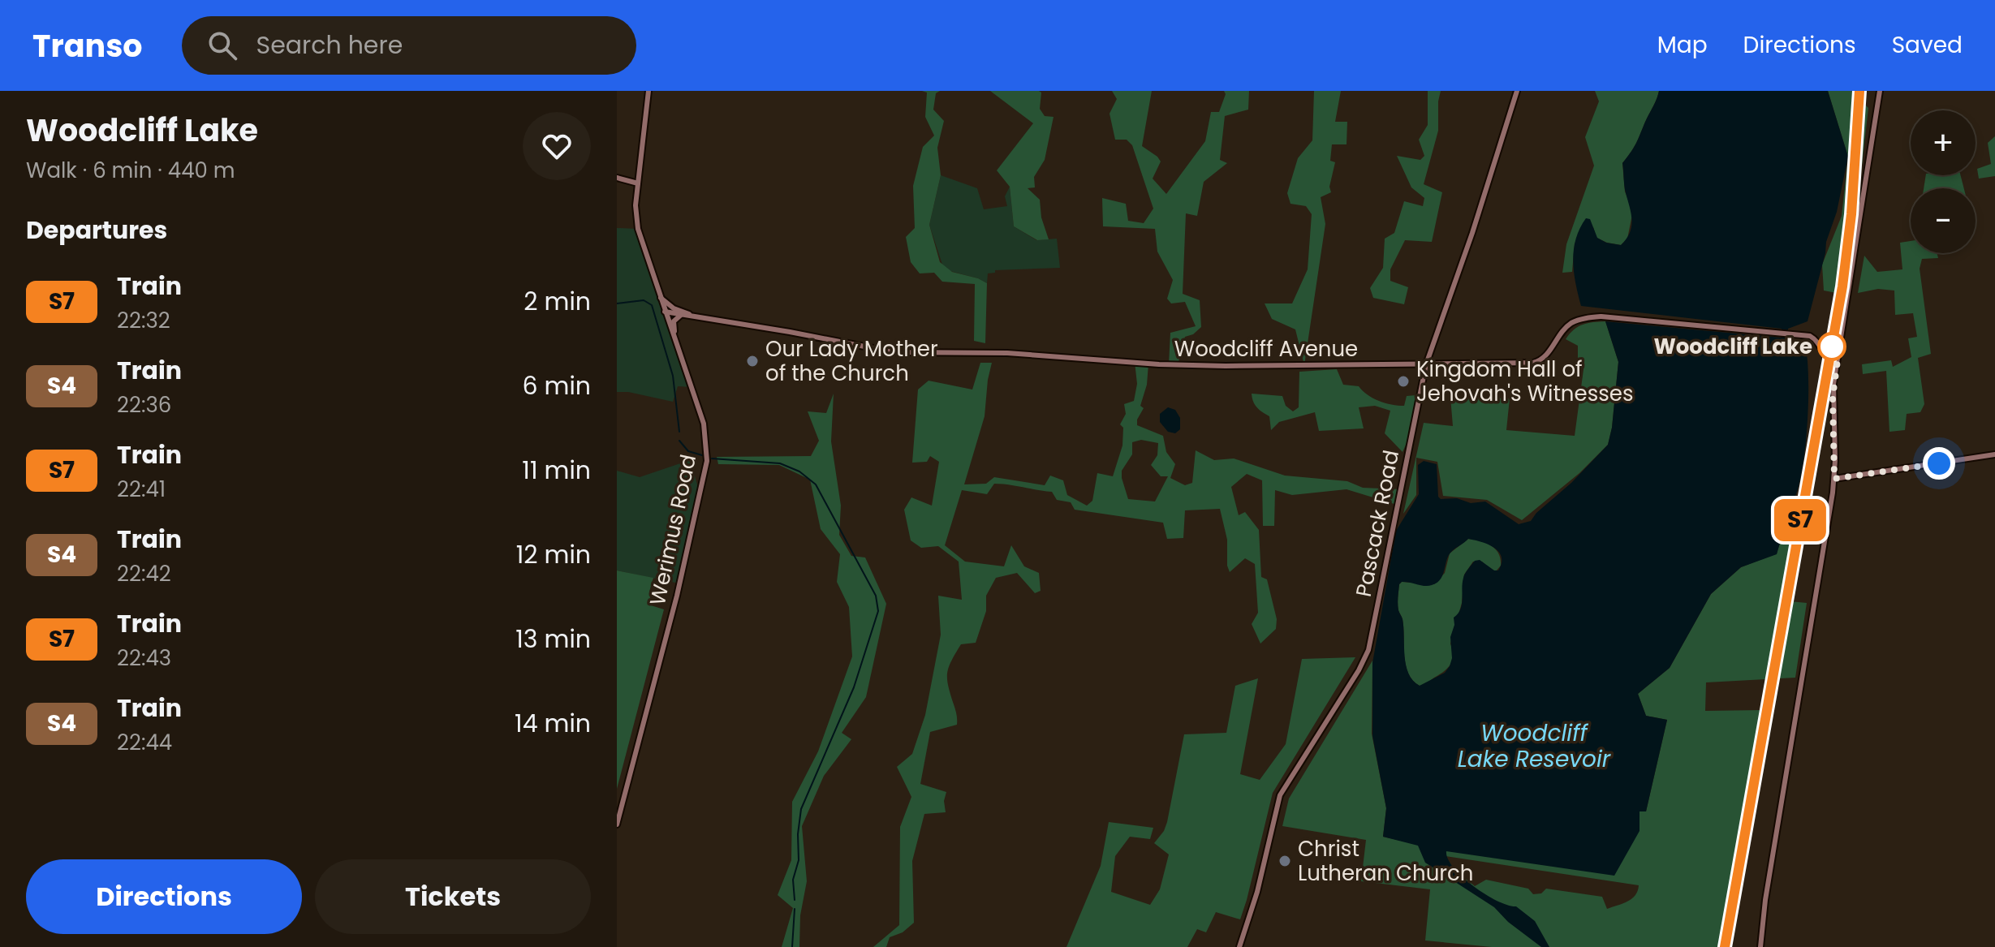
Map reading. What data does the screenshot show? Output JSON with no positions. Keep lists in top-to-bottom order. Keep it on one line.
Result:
{"streets":{"main road":["Woodcliff Avenue","Pascack Road","Werimus Road"]},"crossings":[["Woodcliff Avenue","Pascack Road"],["Woodcliff Avenue","Werimus Road"]],"water":["Woodcliff Lake Resevoir"],"places":["Woodcliff Lake","Our Lady Mother of the Church","Kingdom Hall of Jehovah's Witnesses","Christ Lutheran Church"],"page":{"header":"Transo","search":"Search here","nav":["Map","Directions","Saved"],"heading":[["Woodcliff Lake","Walk · 6 min · 440 m"],"Departures"],"on_map":"S7","map_buttons":["+","−"],"list":[{"mark":"S7","name":"Train","note":"22:32","value":"2 min"},{"mark":"S4","name":"Train","note":"22:36","value":"6 min"},{"mark":"S7","name":"Train","note":"22:41","value":"11 min"},{"mark":"S4","name":"Train","note":"22:42","value":"12 min"},{"mark":"S7","name":"Train","note":"22:43","value":"13 min"},{"mark":"S4","name":"Train","note":"22:44","value":"14 min"}],"buttons":["Directions","Tickets"]}}
